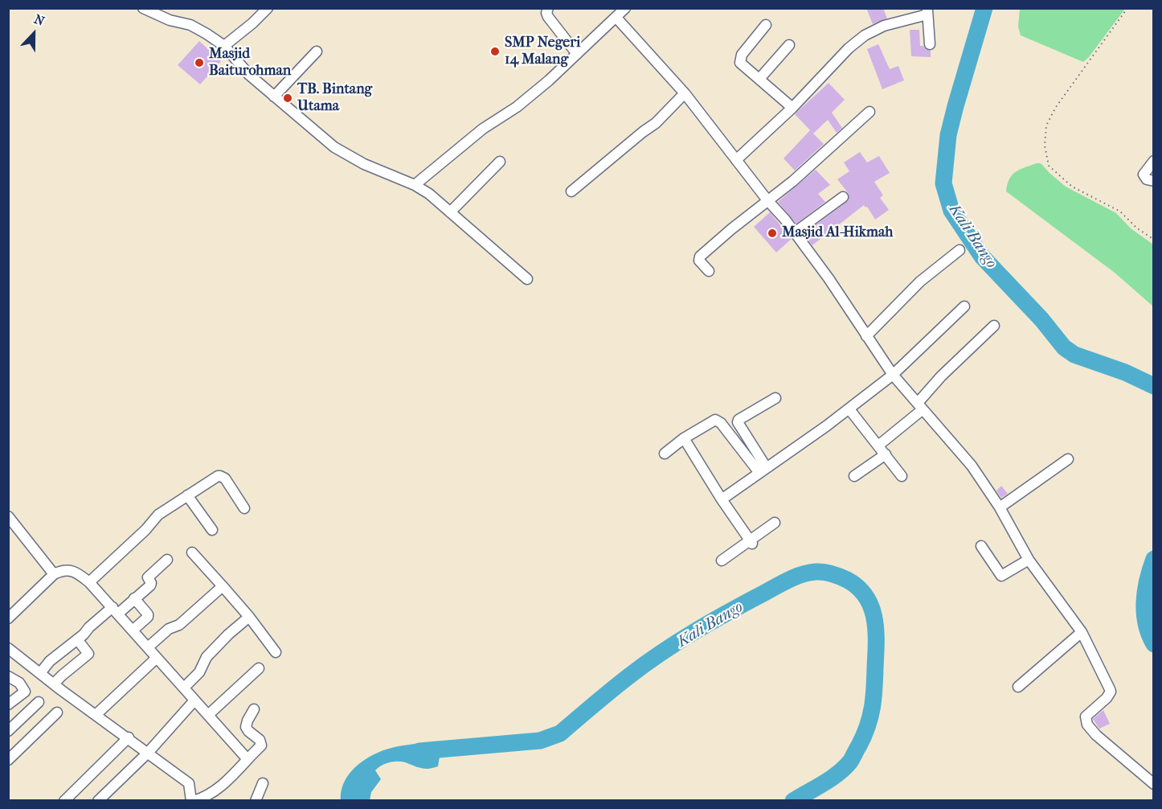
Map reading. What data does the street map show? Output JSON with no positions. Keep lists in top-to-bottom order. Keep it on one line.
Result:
{"water":["Kali Bango"],"places":["SMP Negeri 14 Malang","Masjid Baiturohman","TB. Bintang Utama","Masjid Al-Hikmah"],"north":"top"}
